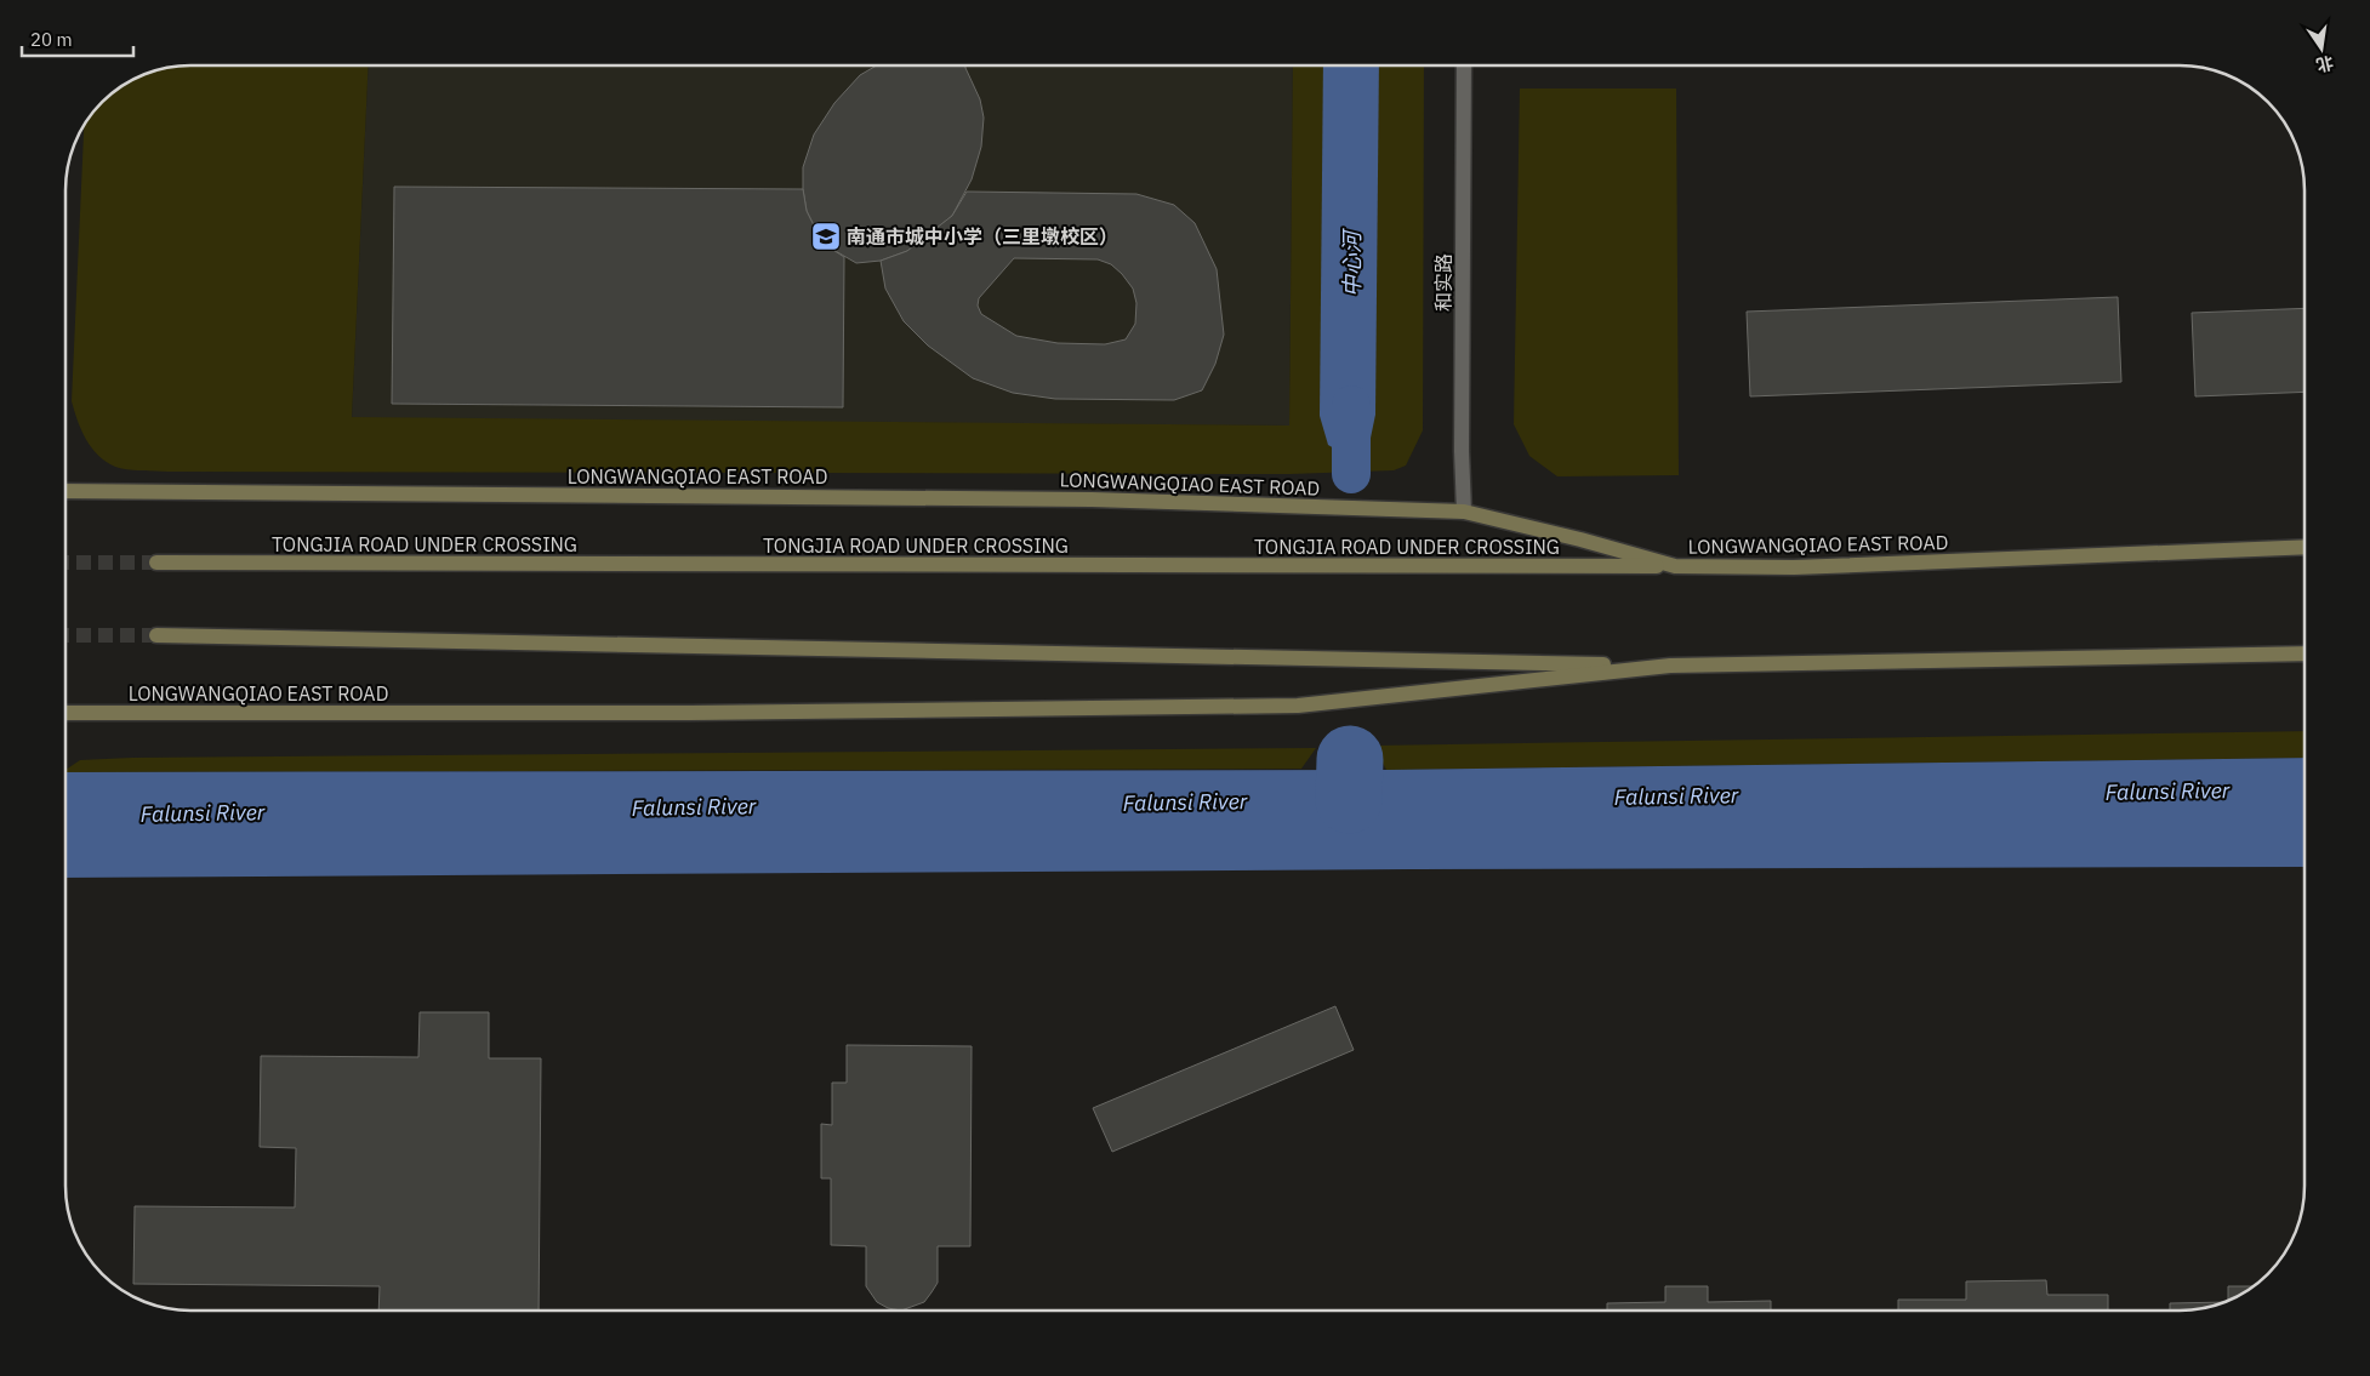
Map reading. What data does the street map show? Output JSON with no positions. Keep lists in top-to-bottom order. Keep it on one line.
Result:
{"streets":{"main road":["LONGWANGQIAO EAST ROAD","TONGJIA ROAD UNDER CROSSING"],"street":["和实路"]},"crossings":[["和实路","LONGWANGQIAO EAST ROAD"],["LONGWANGQIAO EAST ROAD","TONGJIA ROAD UNDER CROSSING"]],"water":["中心河","Falunsi River"],"places":{"school or university":["南通市城中小学（三里墩校区）"]},"scale_bar":"20 m","north":"bottom"}
